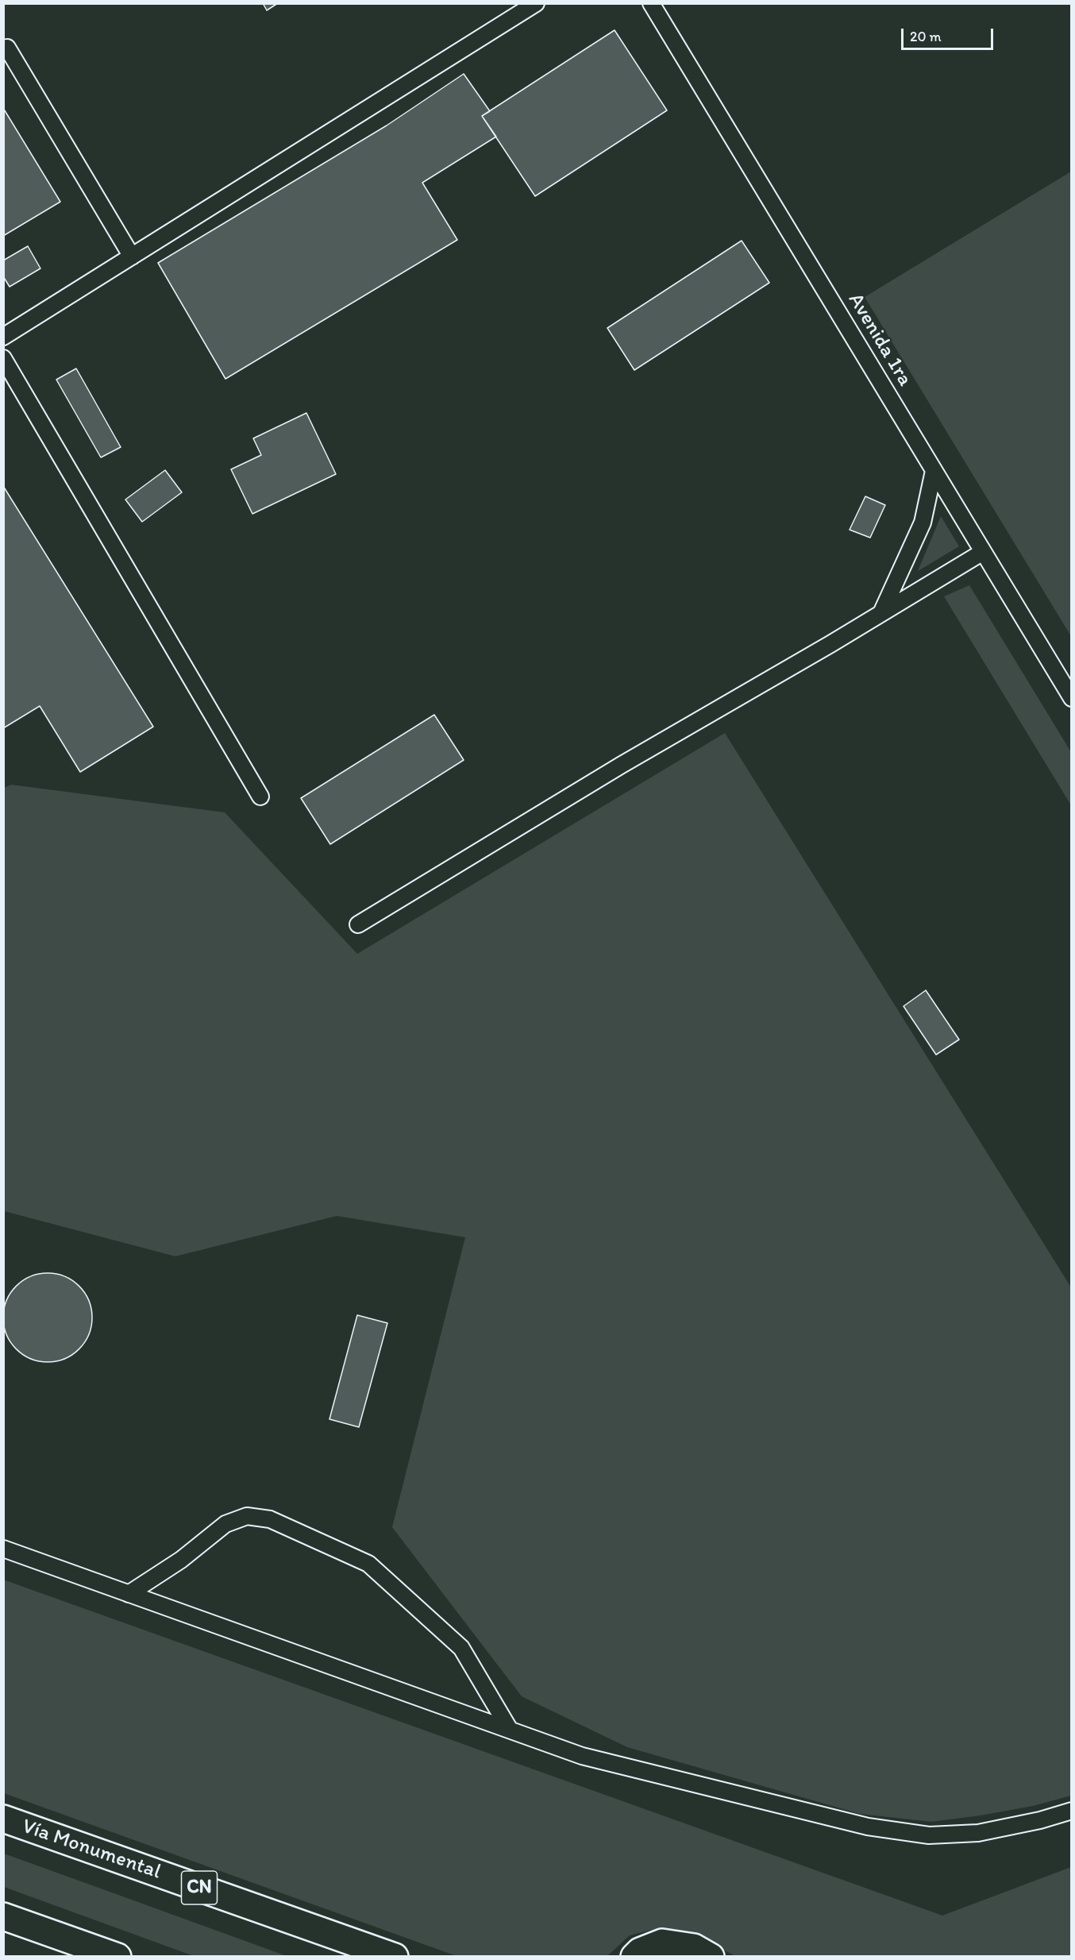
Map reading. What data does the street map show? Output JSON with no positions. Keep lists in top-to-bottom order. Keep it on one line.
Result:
{"streets":{"highway":["Vía Monumental","CN"],"lane":["Avenida 1ra"]},"scale_bar":"20 m"}
